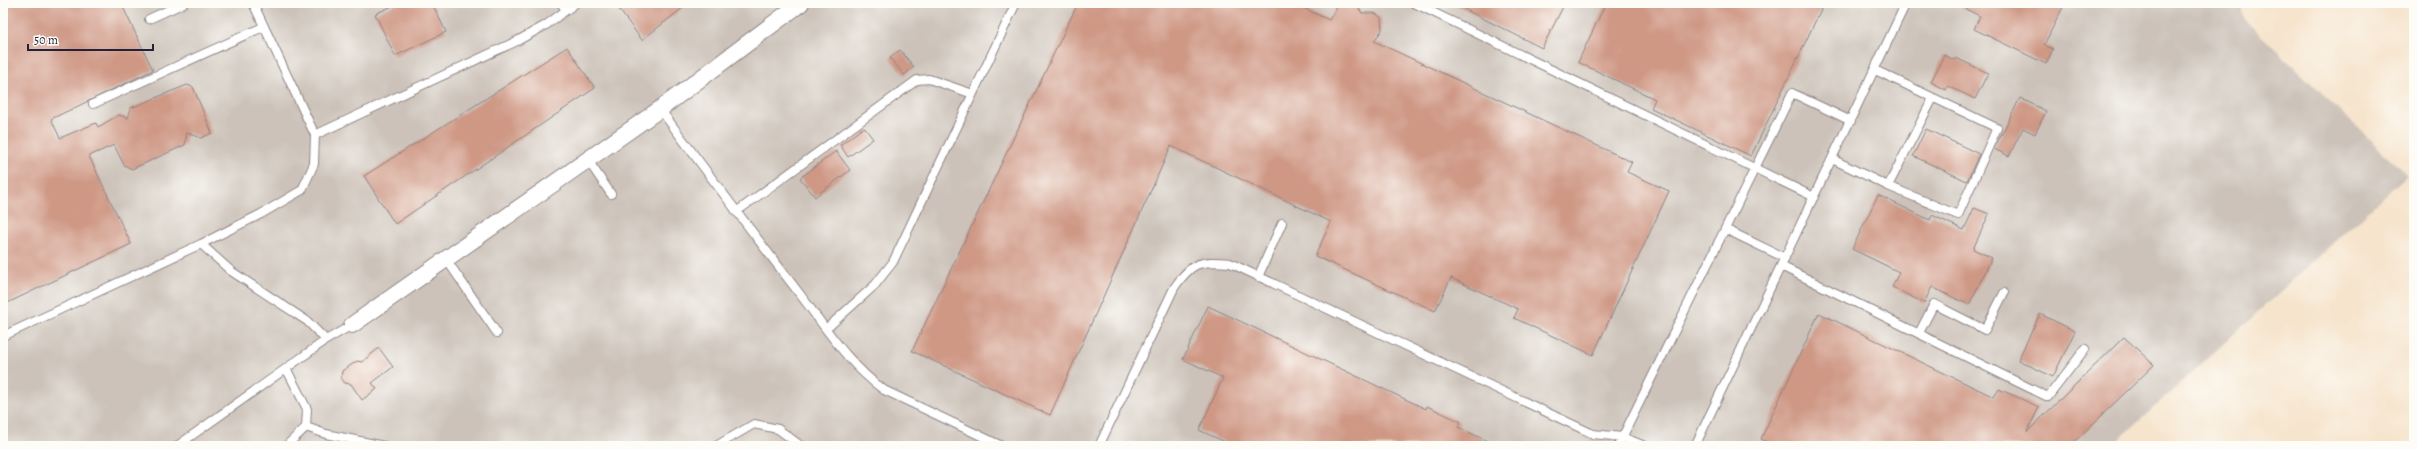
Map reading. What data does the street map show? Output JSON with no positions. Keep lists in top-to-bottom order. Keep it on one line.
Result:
{"scale_bar":"50 m"}
